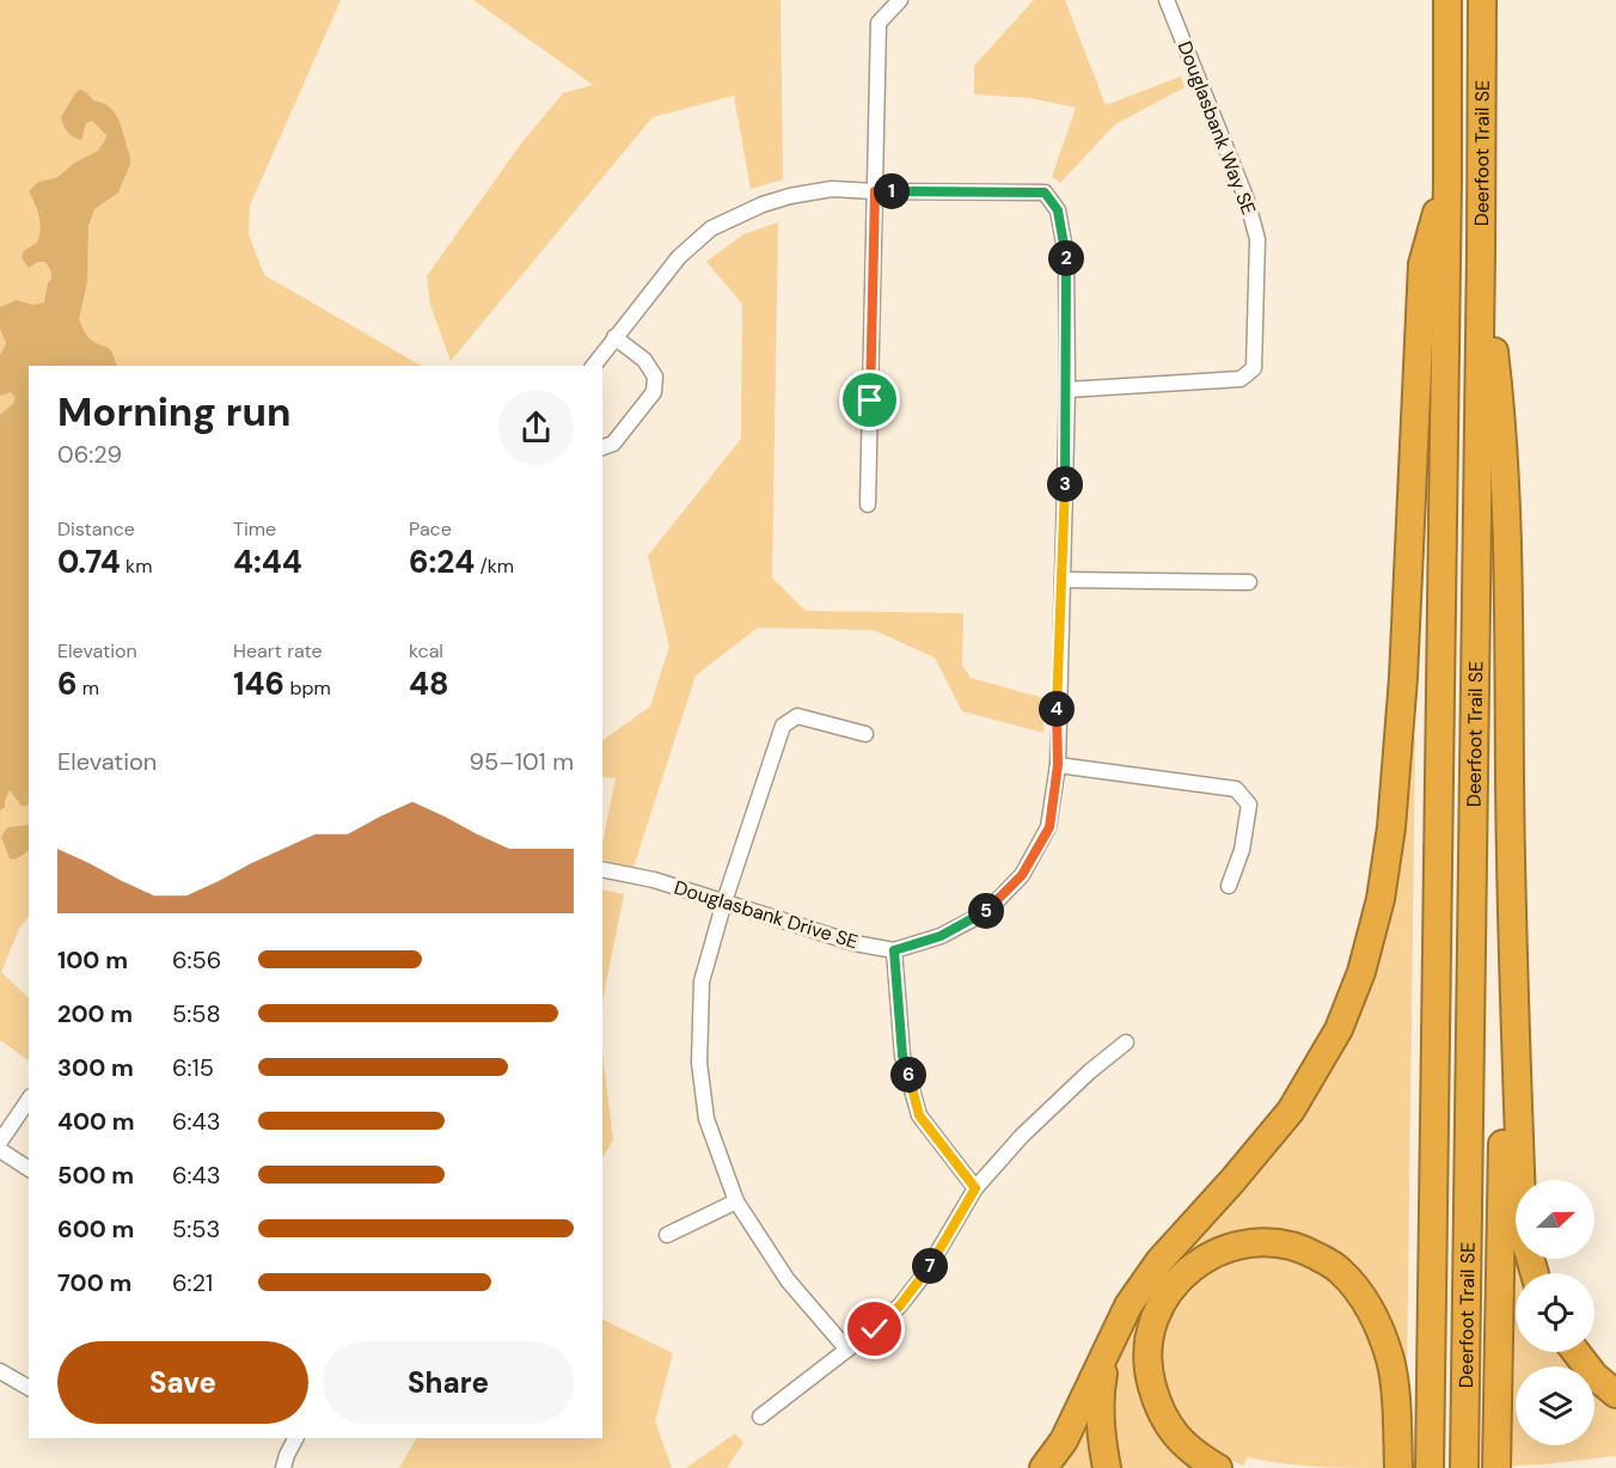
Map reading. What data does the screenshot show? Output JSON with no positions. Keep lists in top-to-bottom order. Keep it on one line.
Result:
{"streets":{"highway":["Deerfoot Trail SE"],"street":["Douglasbank Way SE","Douglasbank Drive SE"]},"crossings":[["Douglasbank Way SE","Douglasbank Drive SE"]],"north":"right","page":{"pins":["1","2","3","4","5","6","7"],"heading":["Morning run","06:29"],"stats":[["Distance","0.74 km"],["Time","4:44"],["Pace","6:24 /km"],["Elevation","6 m"],["Heart rate","146 bpm"],["kcal","48"]],"chart":["Elevation","95–101 m"],"list":[{"name":"100 m","note":"6:56"},{"name":"200 m","note":"5:58"},{"name":"300 m","note":"6:15"},{"name":"400 m","note":"6:43"},{"name":"500 m","note":"6:43"},{"name":"600 m","note":"5:53"},{"name":"700 m","note":"6:21"}],"buttons":["Save","Share"]}}
